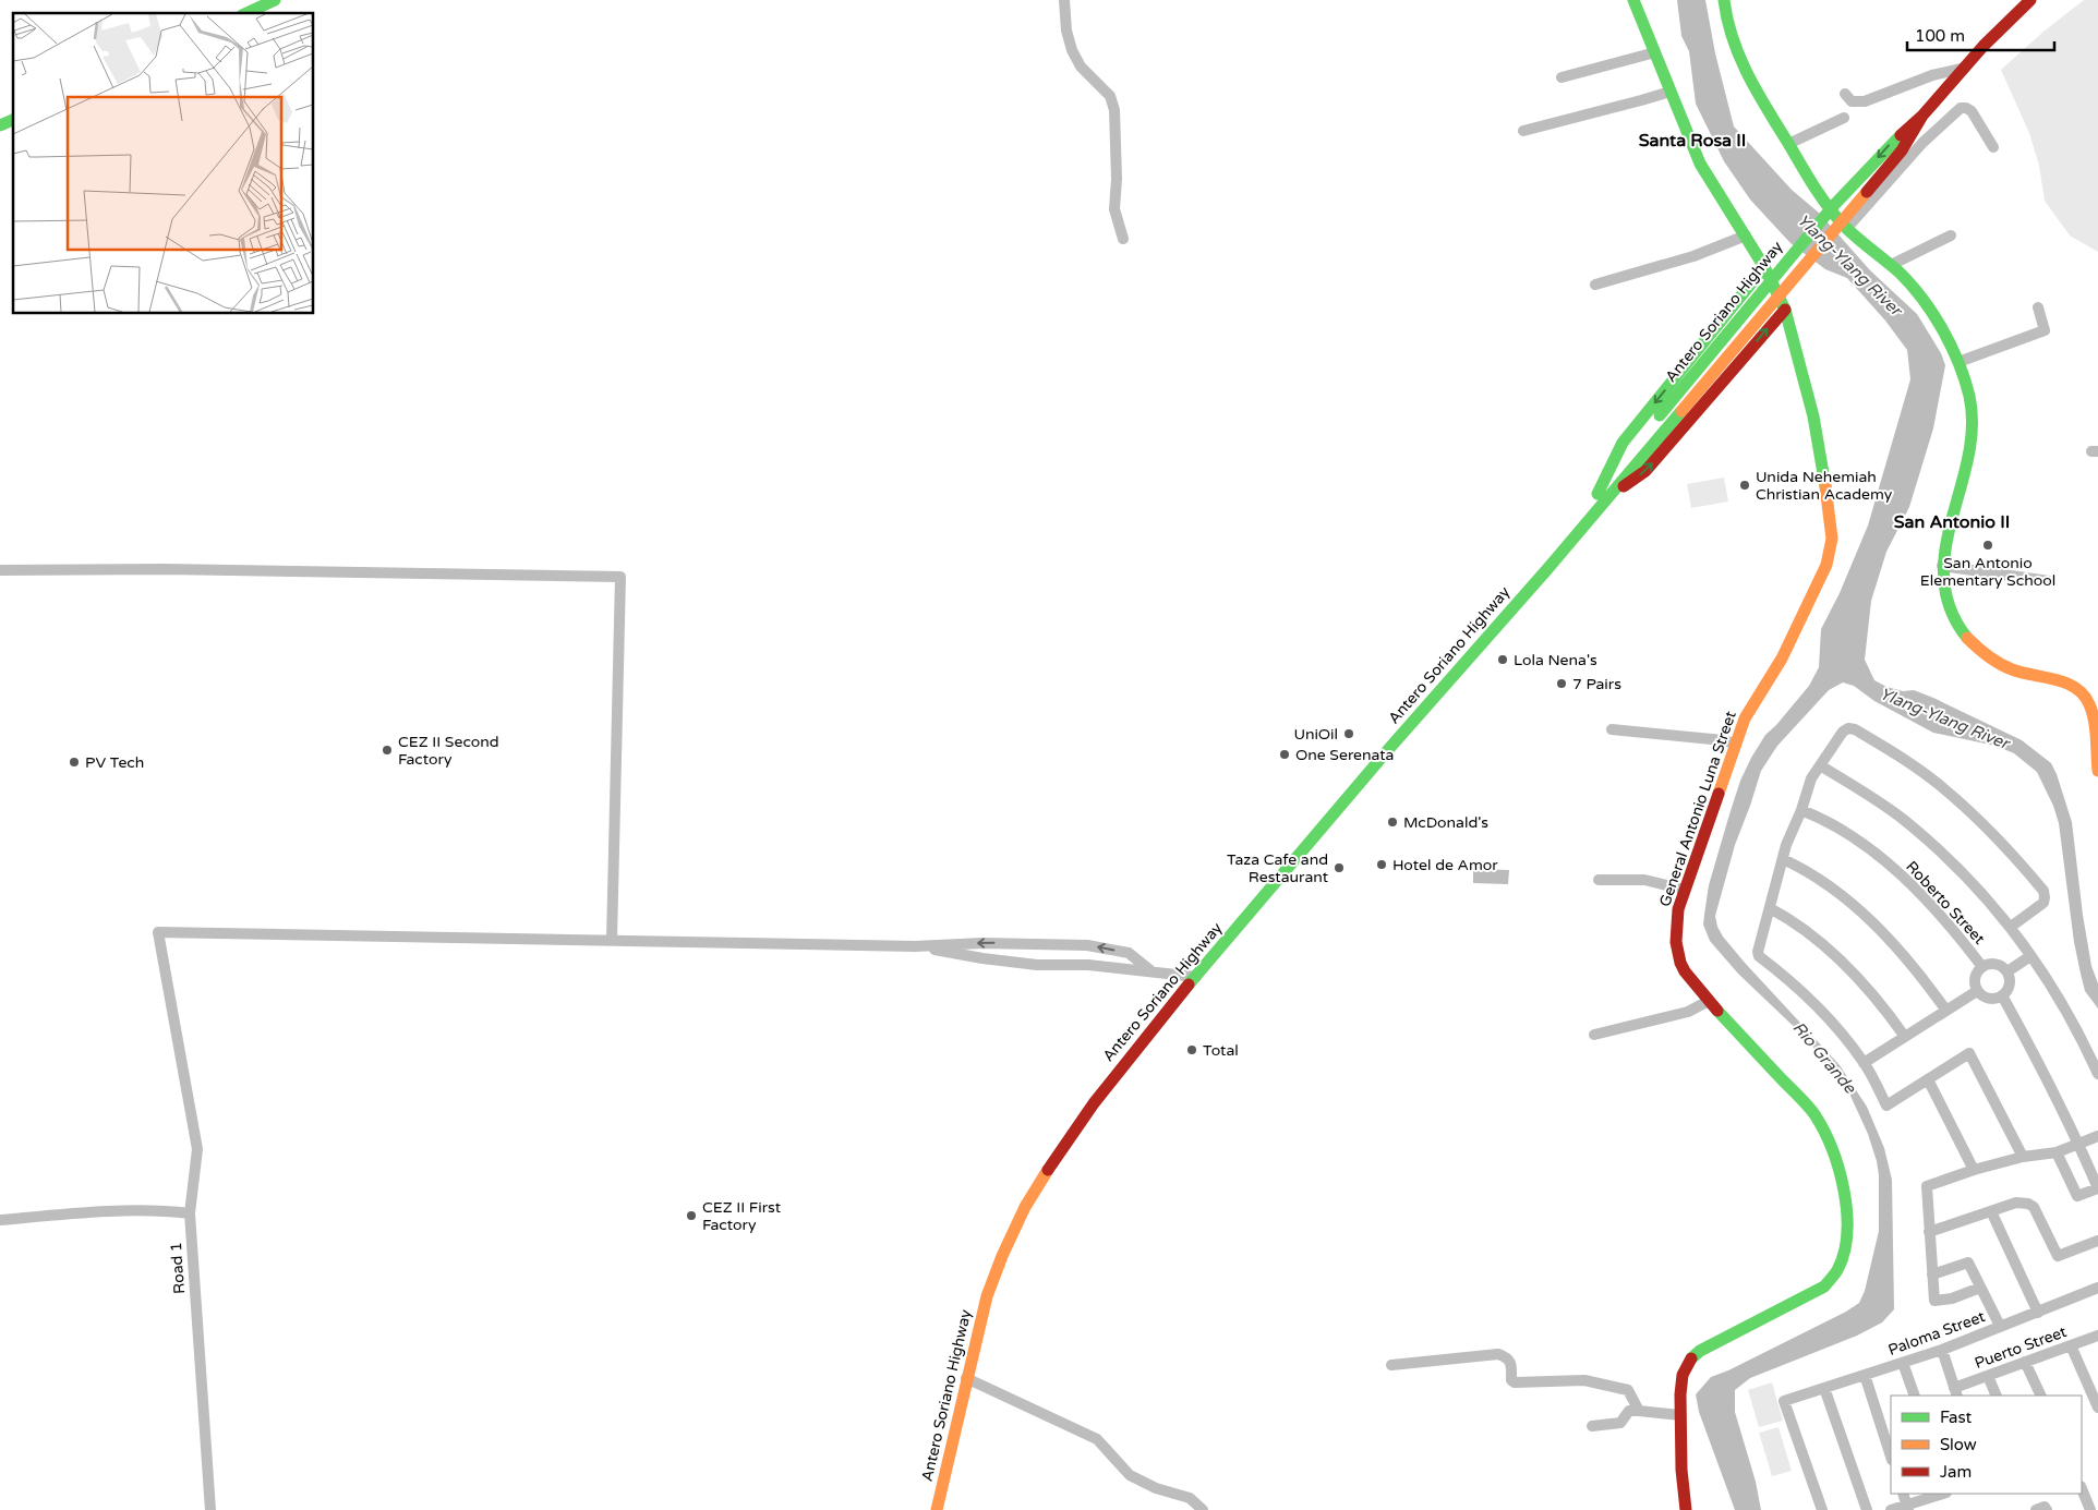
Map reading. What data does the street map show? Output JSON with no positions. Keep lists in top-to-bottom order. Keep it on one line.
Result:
{"streets":{"main road":["Antero Soriano Highway","General Antonio Luna Street"],"street":["Roberto Street","Road 1","Paloma Street","Puerto Street"]},"districts":["Santa Rosa II","San Antonio II"],"water":["Ylang-Ylang River","Rio Grande"],"places":["Unida Nehemiah Christian Academy","San Antonio Elementary School","Lola Nena's","7 Pairs","UniOil","CEZ II Second Factory","One Serenata","PV Tech","McDonald's","Hotel de Amor","Taza Cafe and Restaurant","Total","CEZ II First Factory"],"legend":["Fast","Slow","Jam"],"scale_bar":"100 m"}
